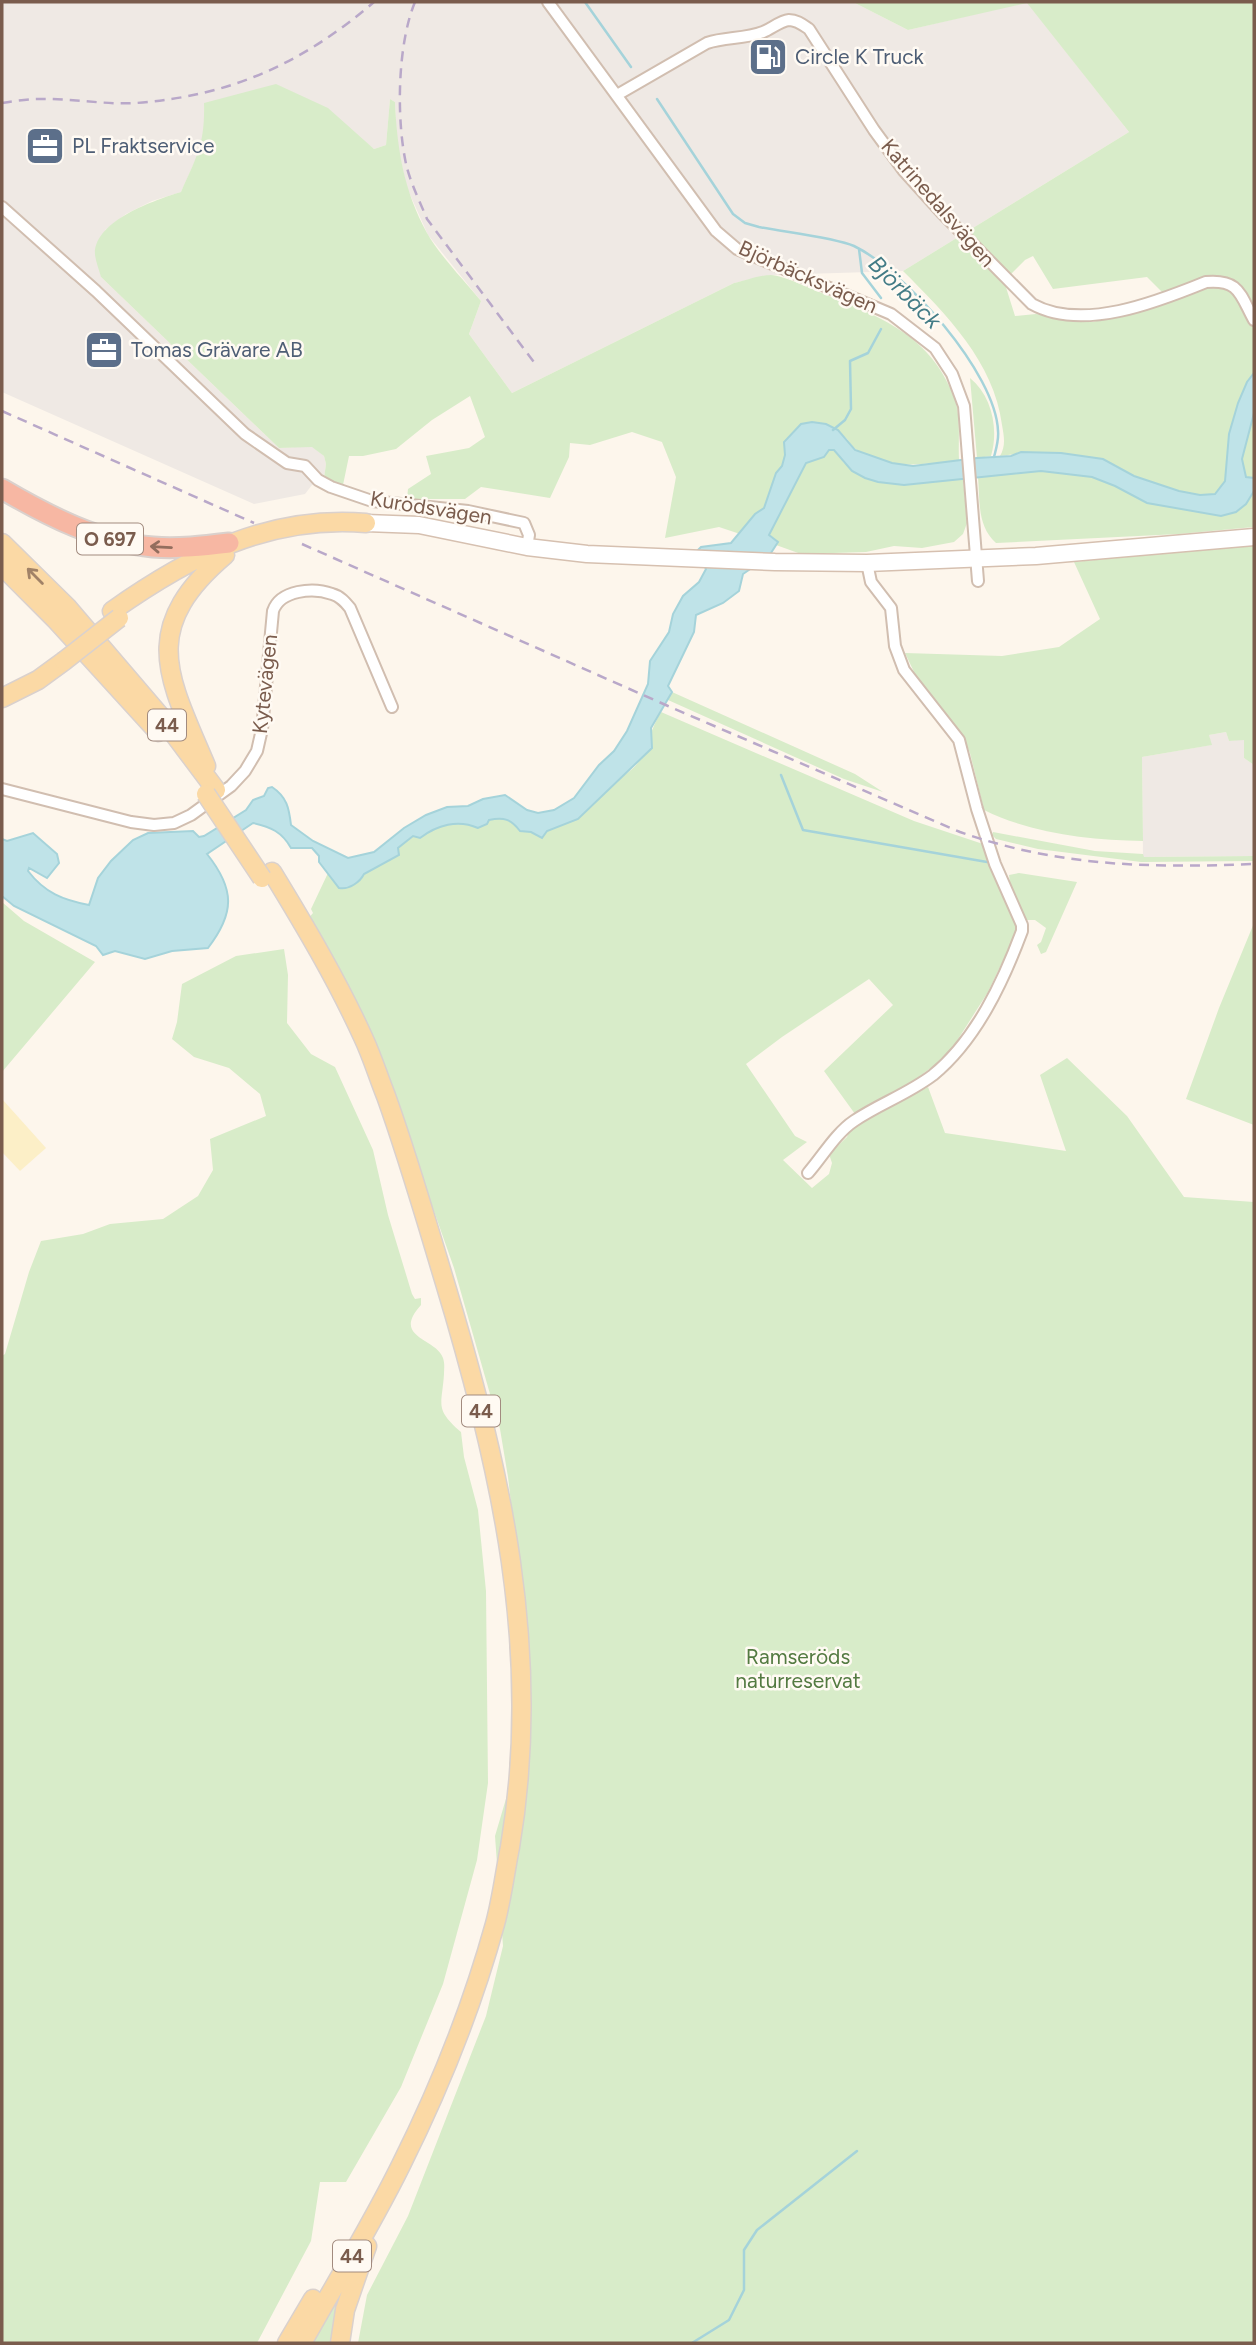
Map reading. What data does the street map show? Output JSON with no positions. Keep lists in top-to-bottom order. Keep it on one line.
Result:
{"streets":{"highway":["O 697"],"main road":["44"],"street":["Katrinedalsvägen","Björbäcksvägen","Kurödsvägen","Kytevägen"]},"crossings":[["Katrinedalsvägen","Björbäcksvägen"],["Björbäcksvägen","O 697"],["Kurödsvägen","O 697"]],"water":["Björbäck"],"parks":["Ramseröds naturreservat"],"places":{"fuel station":["Circle K Truck"],"office":["PL Fraktservice","Tomas Grävare AB"]}}
